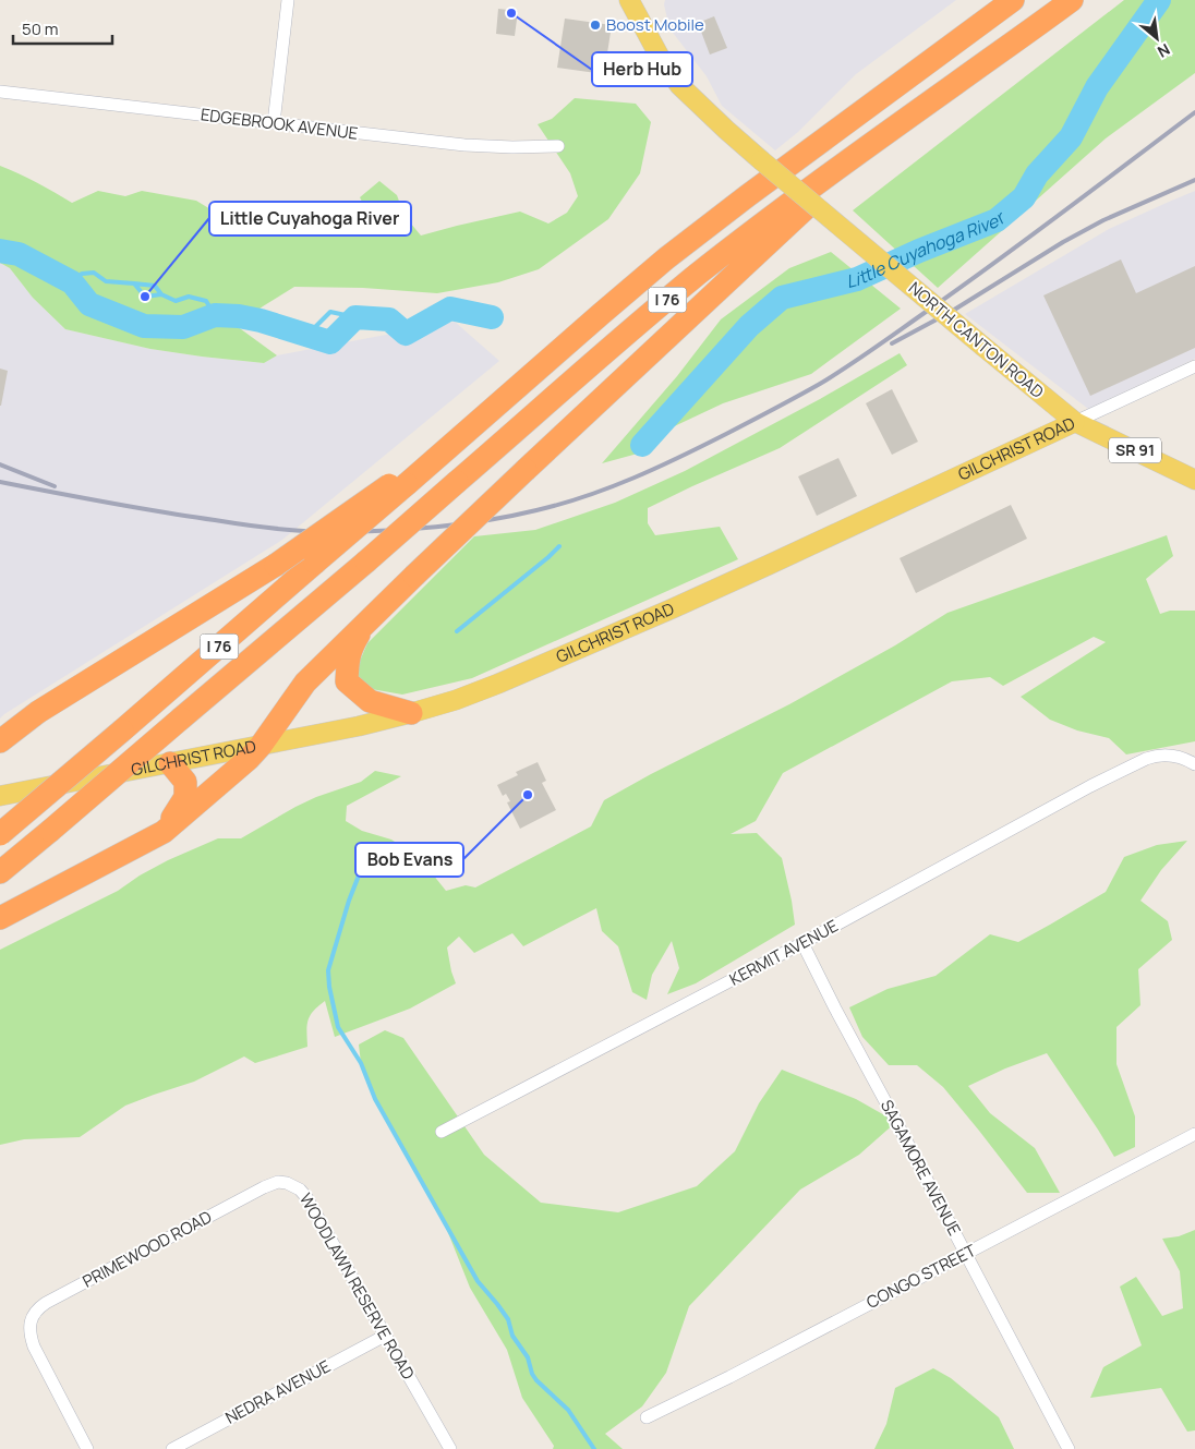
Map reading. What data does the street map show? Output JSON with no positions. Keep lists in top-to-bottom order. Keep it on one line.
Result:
{"streets":{"highway":["I 76"],"main road":["NORTH CANTON ROAD","GILCHRIST ROAD","SR 91"],"street":["EDGEBROOK AVENUE","KERMIT AVENUE","SAGAMORE AVENUE","PRIMEWOOD ROAD","CONGO STREET","WOODLAWN RESERVE ROAD","NEDRA AVENUE"]},"crossings":[["NORTH CANTON ROAD","GILCHRIST ROAD"],["KERMIT AVENUE","SAGAMORE AVENUE"],["SAGAMORE AVENUE","CONGO STREET"],["PRIMEWOOD ROAD","WOODLAWN RESERVE ROAD"],["WOODLAWN RESERVE ROAD","NEDRA AVENUE"]],"water":["Little Cuyahoga River"],"places":["Herb Hub","Boost Mobile","Little Cuyahoga River","Bob Evans"],"scale_bar":"50 m","north":"bottom right"}
